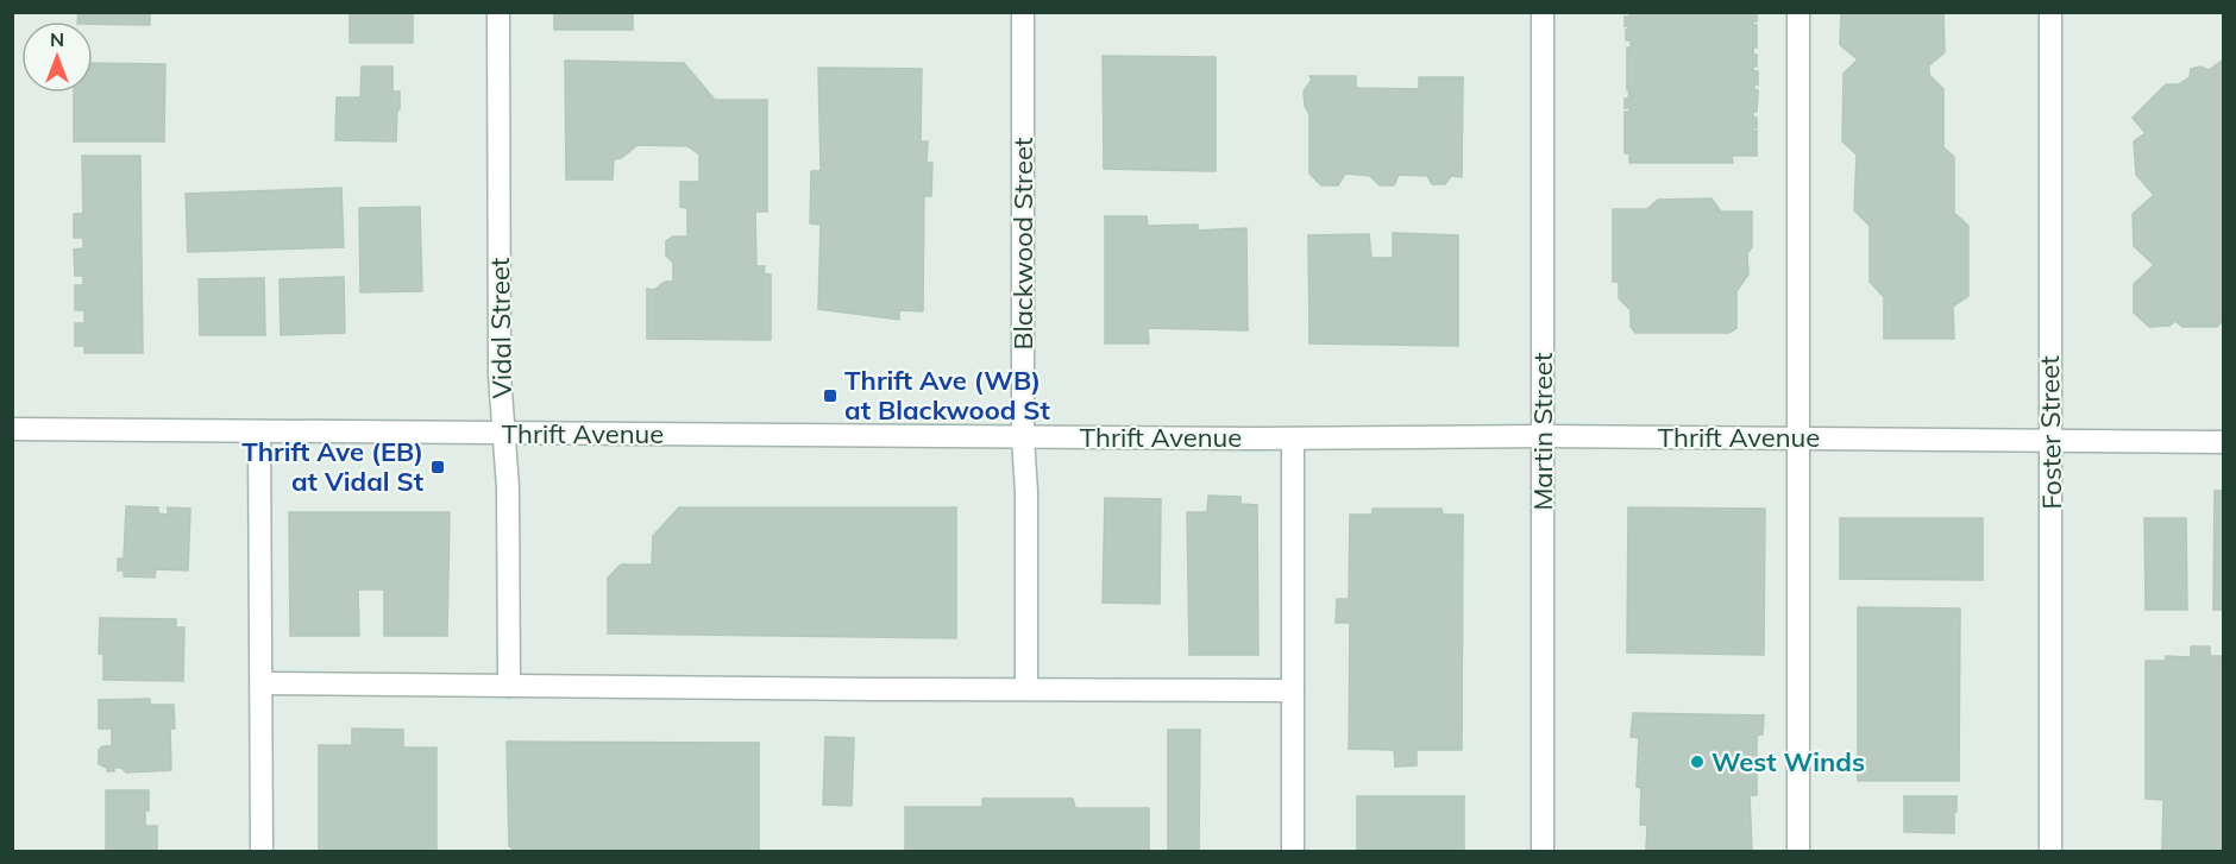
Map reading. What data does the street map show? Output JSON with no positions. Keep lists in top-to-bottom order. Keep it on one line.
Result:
{"streets":{"street":["Blackwood Street","Vidal Street","Martin Street","Foster Street","Thrift Avenue"]},"crossings":[["Blackwood Street","Thrift Avenue"],["Vidal Street","Thrift Avenue"],["Martin Street","Thrift Avenue"],["Foster Street","Thrift Avenue"]],"places":{"transit":["Thrift Ave (WB) at Blackwood St","Thrift Ave (EB) at Vidal St"],"other":["West Winds"]},"north":"top"}
